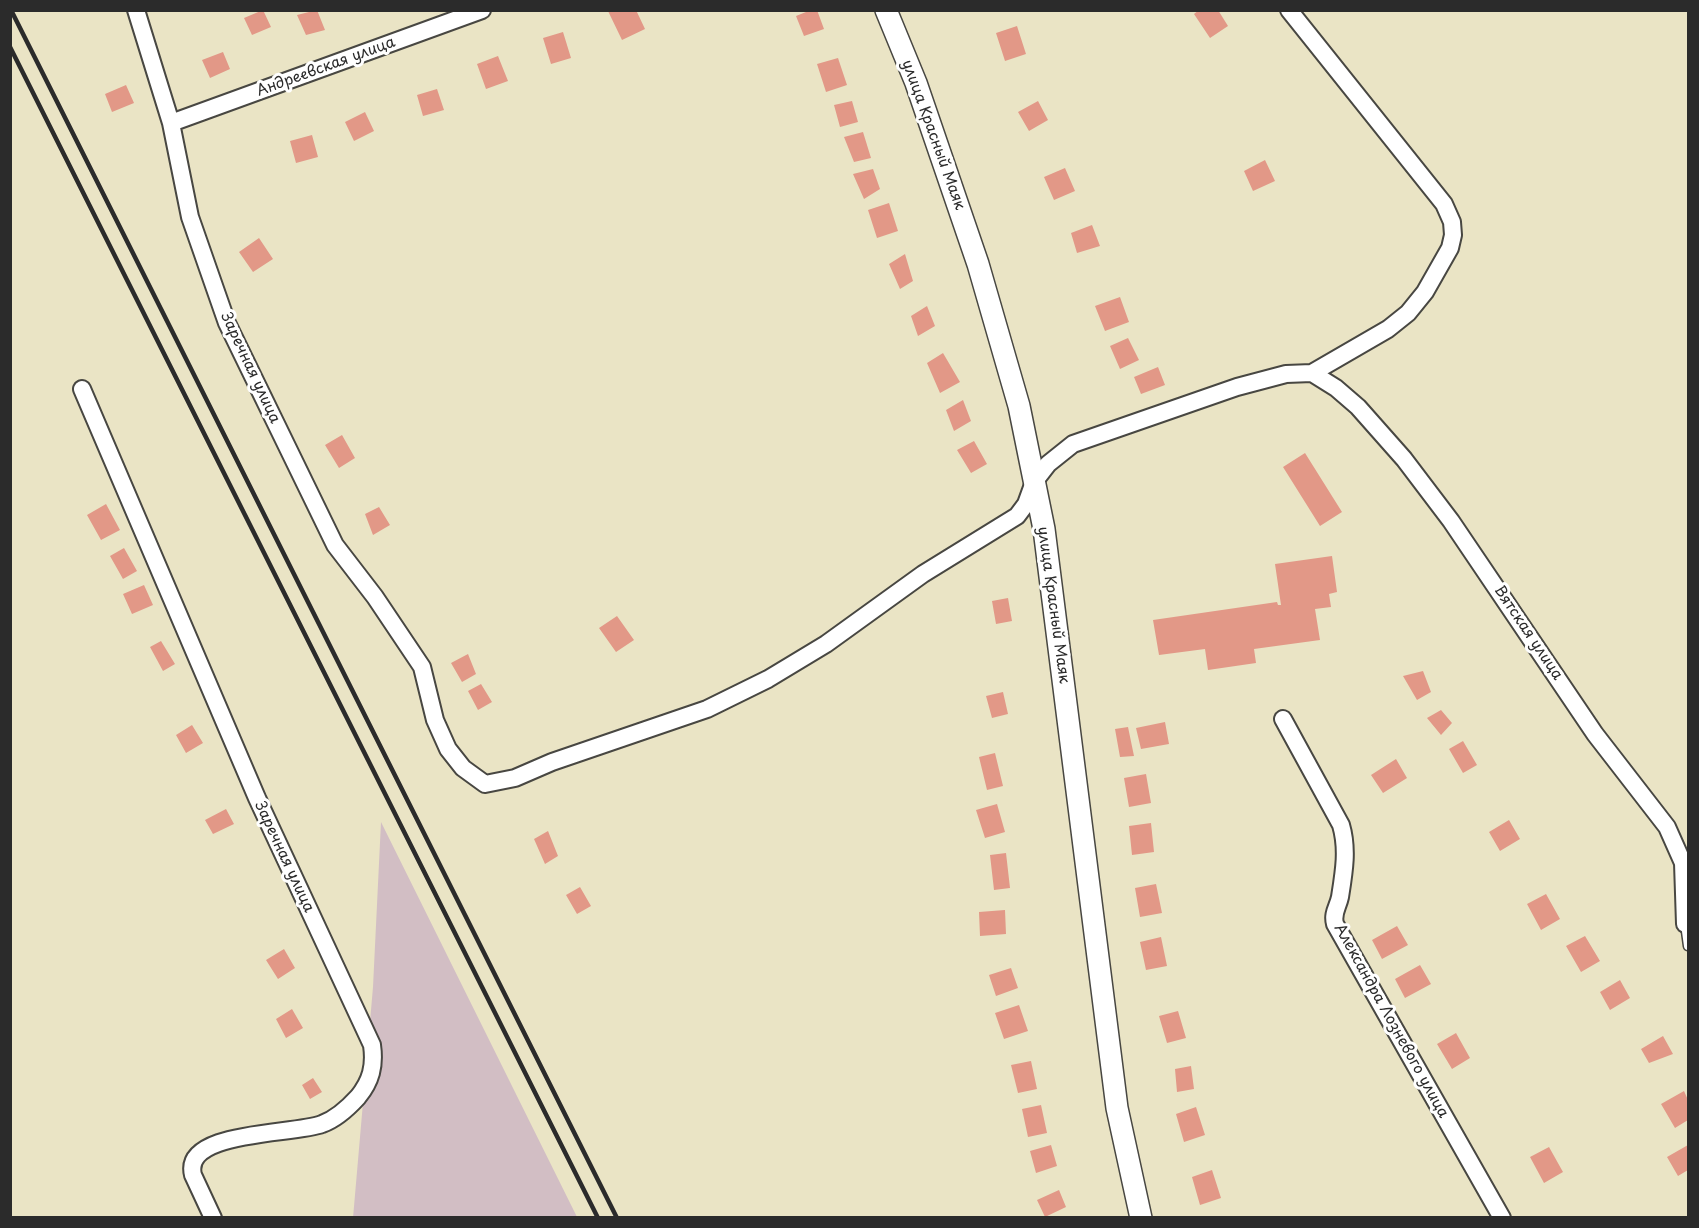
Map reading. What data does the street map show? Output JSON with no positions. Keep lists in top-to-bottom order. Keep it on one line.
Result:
{"streets":{"street":["Андреевская улица","улица Красный Маяк","Заречная улица","Вятская улица","Александра Лозневого улица"]},"crossings":[["Андреевская улица","Заречная улица"],["улица Красный Маяк","Заречная улица"]]}
